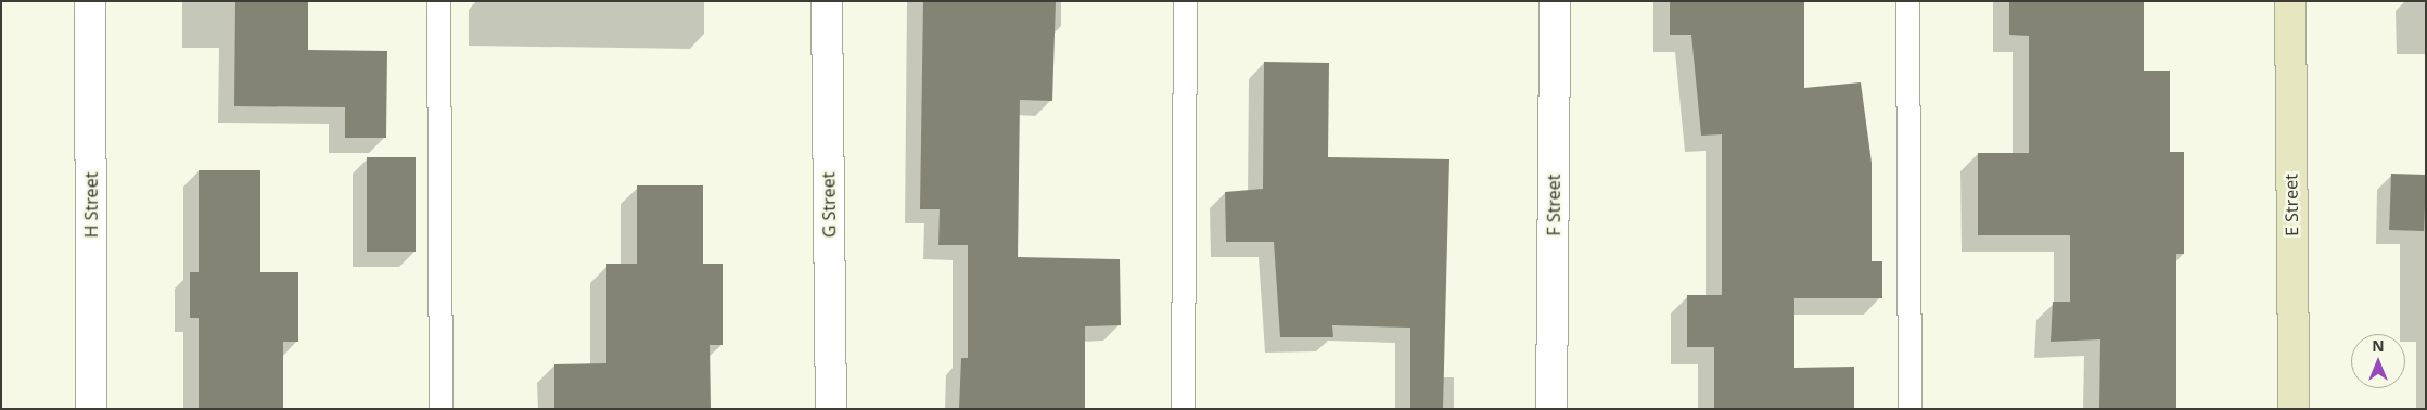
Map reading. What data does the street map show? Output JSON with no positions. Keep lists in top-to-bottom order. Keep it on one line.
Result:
{"streets":{"main road":["E Street"],"street":["H Street","G Street","F Street"]},"north":"top"}
